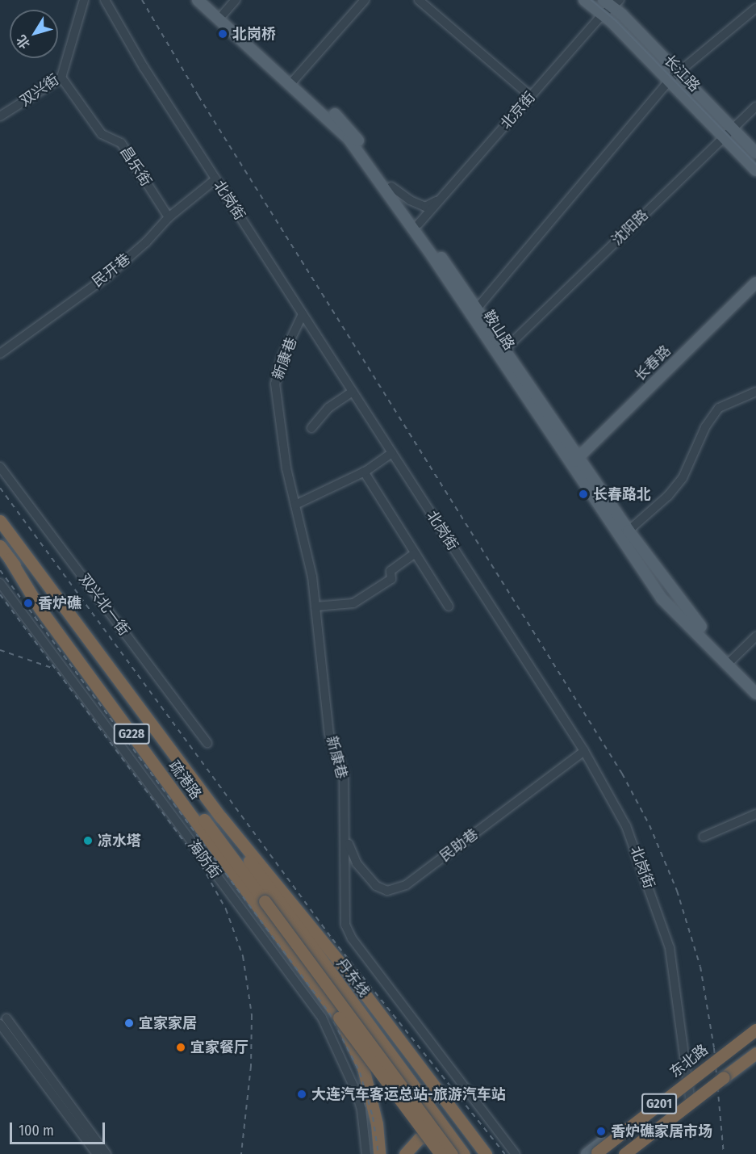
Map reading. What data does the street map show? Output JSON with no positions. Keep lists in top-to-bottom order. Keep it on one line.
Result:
{"streets":{"highway":["G228","疏港路","丹东线","东北路","G201"],"main road":["长江路","鞍山路","长春路"],"street":["双兴街","北京街","昌乐街","北岗街","沈阳路","民开巷","新康巷","双兴北一街","民助巷","海防街"]},"crossings":[["长江路","北京街"],["长江路","沈阳路"],["双兴街","昌乐街"],["北京街","鞍山路"],["昌乐街","民开巷"],["北岗街","民开巷"],["北岗街","新康巷"],["北岗街","民助巷"],["北岗街","东北路"],["沈阳路","鞍山路"],["鞍山路","长春路"],["新康巷","民助巷"],["疏港路","丹东线"],["东北路","G201"]],"places":["北岗桥","长春路北","香炉礁","凉水塔","宜家家居","宜家餐厅","大连汽车客运总站-旅游汽车站","香炉礁家居市场"],"scale_bar":"100 m","north":"bottom left"}
